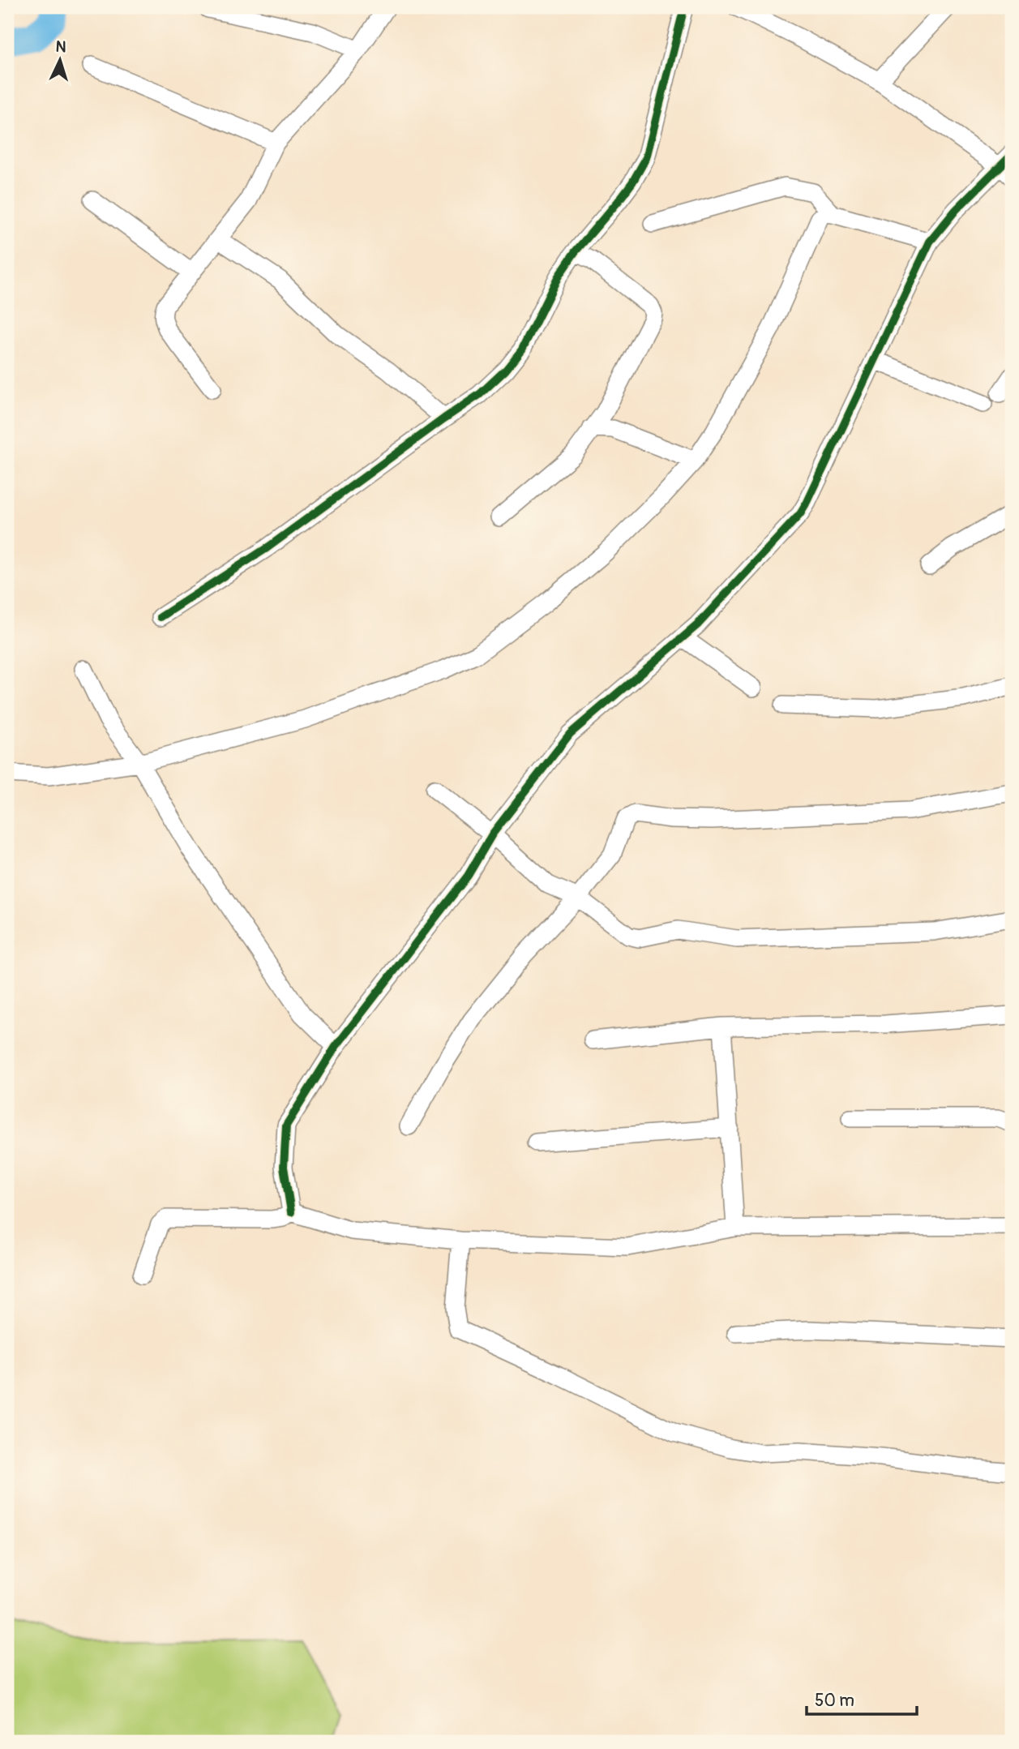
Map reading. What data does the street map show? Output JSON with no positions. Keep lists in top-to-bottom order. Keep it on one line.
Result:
{"scale_bar":"50 m","north":"top"}
